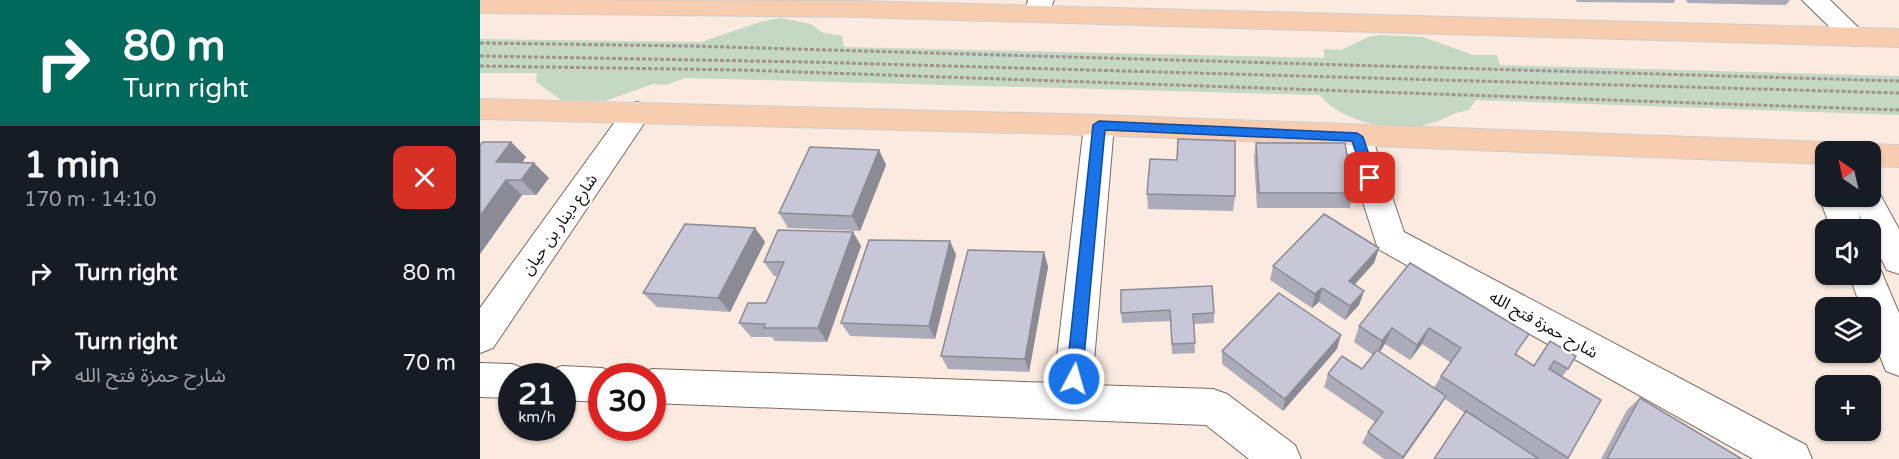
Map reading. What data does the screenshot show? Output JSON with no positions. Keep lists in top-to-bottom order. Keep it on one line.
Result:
{"streets":{"street":["شارع دينار بن حيان","شارح حمزة فتح الله"]},"north":"top left","page":{"turn":["80 m","Turn right"],"heading":["1 min","170 m · 14:10"],"map_buttons":"+","list":[{"name":"Turn right","value":"80 m"},{"name":"Turn right","note":"شارح حمزة فتح الله","value":"70 m"}],"speed":"21 km/h","limit":"30"}}
